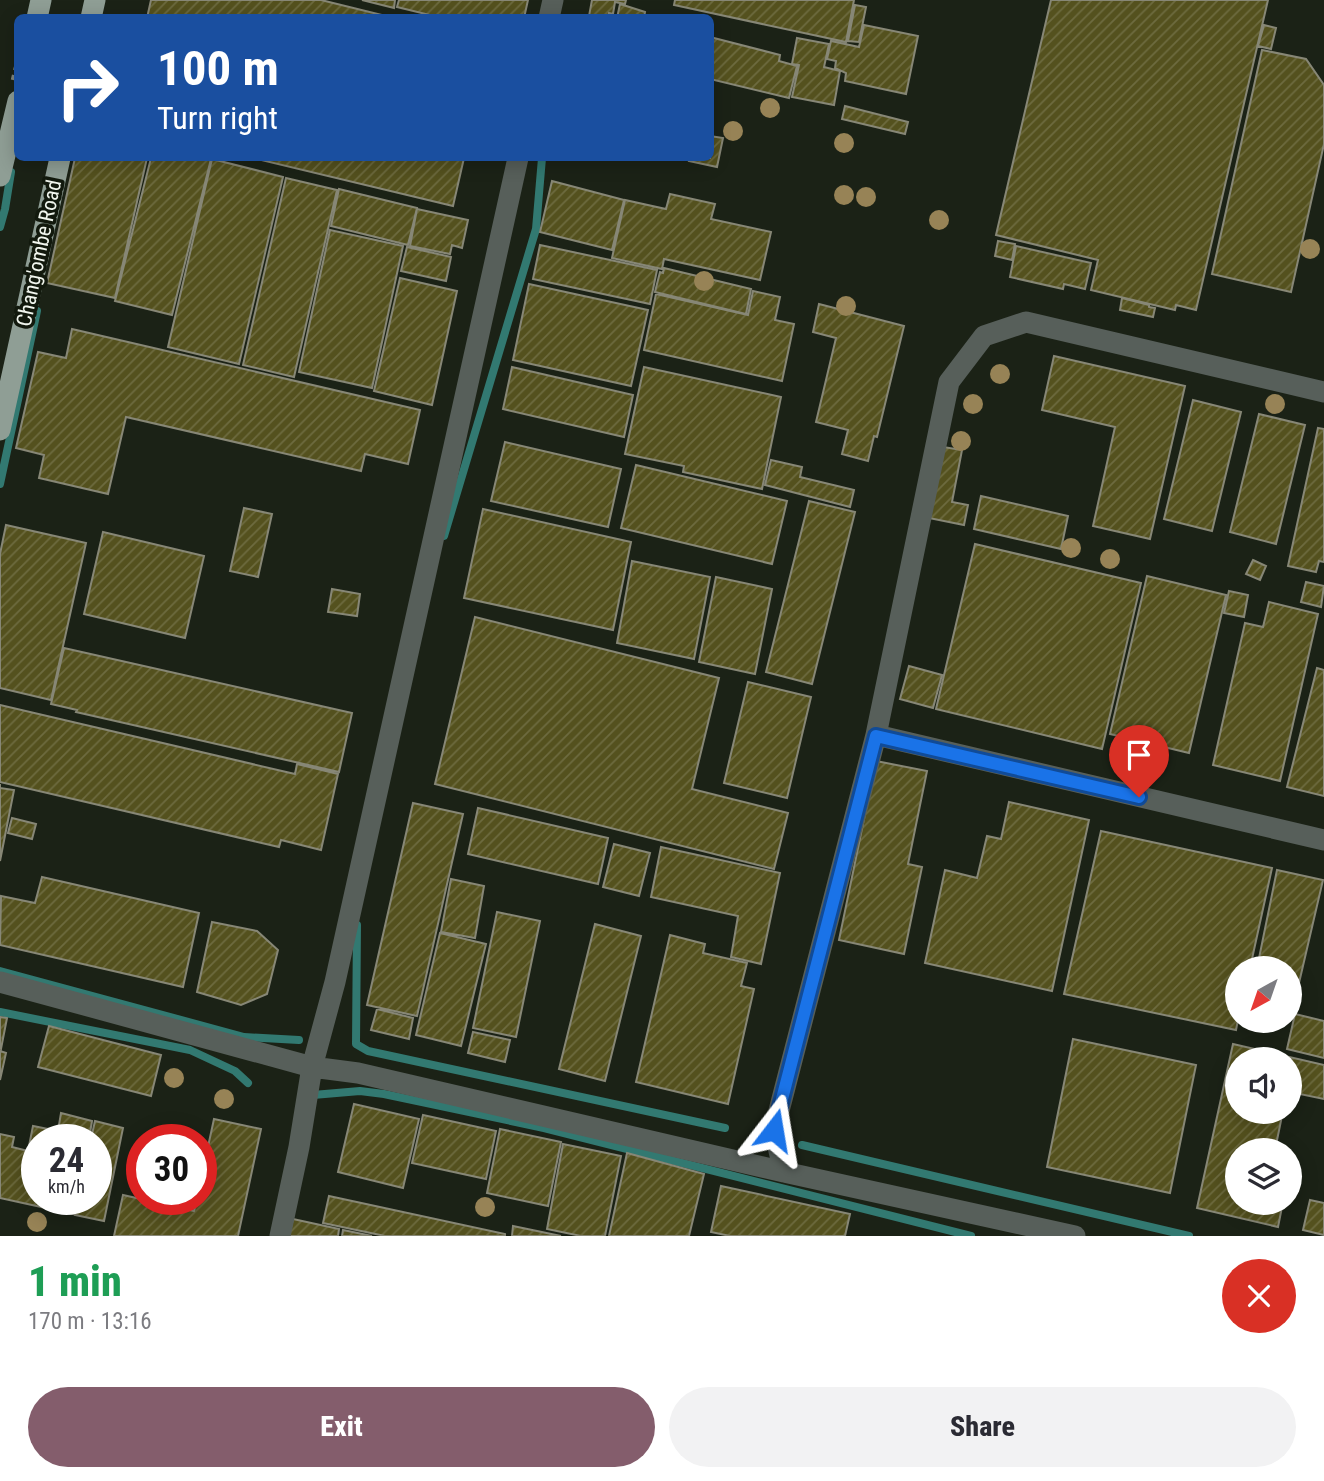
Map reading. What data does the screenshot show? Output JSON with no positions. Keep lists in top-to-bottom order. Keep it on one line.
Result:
{"streets":{"main road":["Chang'ombe Road"]},"north":"bottom left","page":{"turn":["100 m","Turn right"],"speed":"24 km/h","limit":"30","heading":["1 min","170 m · 13:16"],"buttons":["Exit","Share"]}}
